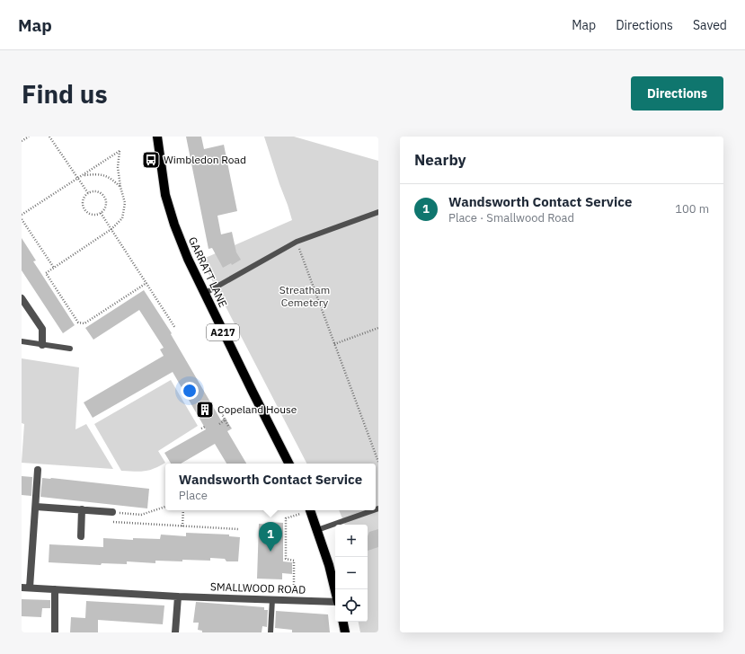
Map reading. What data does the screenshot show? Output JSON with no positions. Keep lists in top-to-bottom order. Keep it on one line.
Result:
{"streets":{"main road":["GARRATT LANE","A217"],"street":["SMALLWOOD ROAD"]},"parks":["Streatham Cemetery"],"places":{"bus stop":["Wimbledon Road"],"building":["Copeland House"]},"page":{"header":"Map","nav":["Map","Directions","Saved"],"buttons":"Directions","title":"Find us","heading":"Nearby","list":[{"mark":"1","name":"Wandsworth Contact Service","note":"Place · Smallwood Road","value":"100 m"}],"popup":["Wandsworth Contact Service","Place"],"pins":"1","map_buttons":["+","−"]}}
